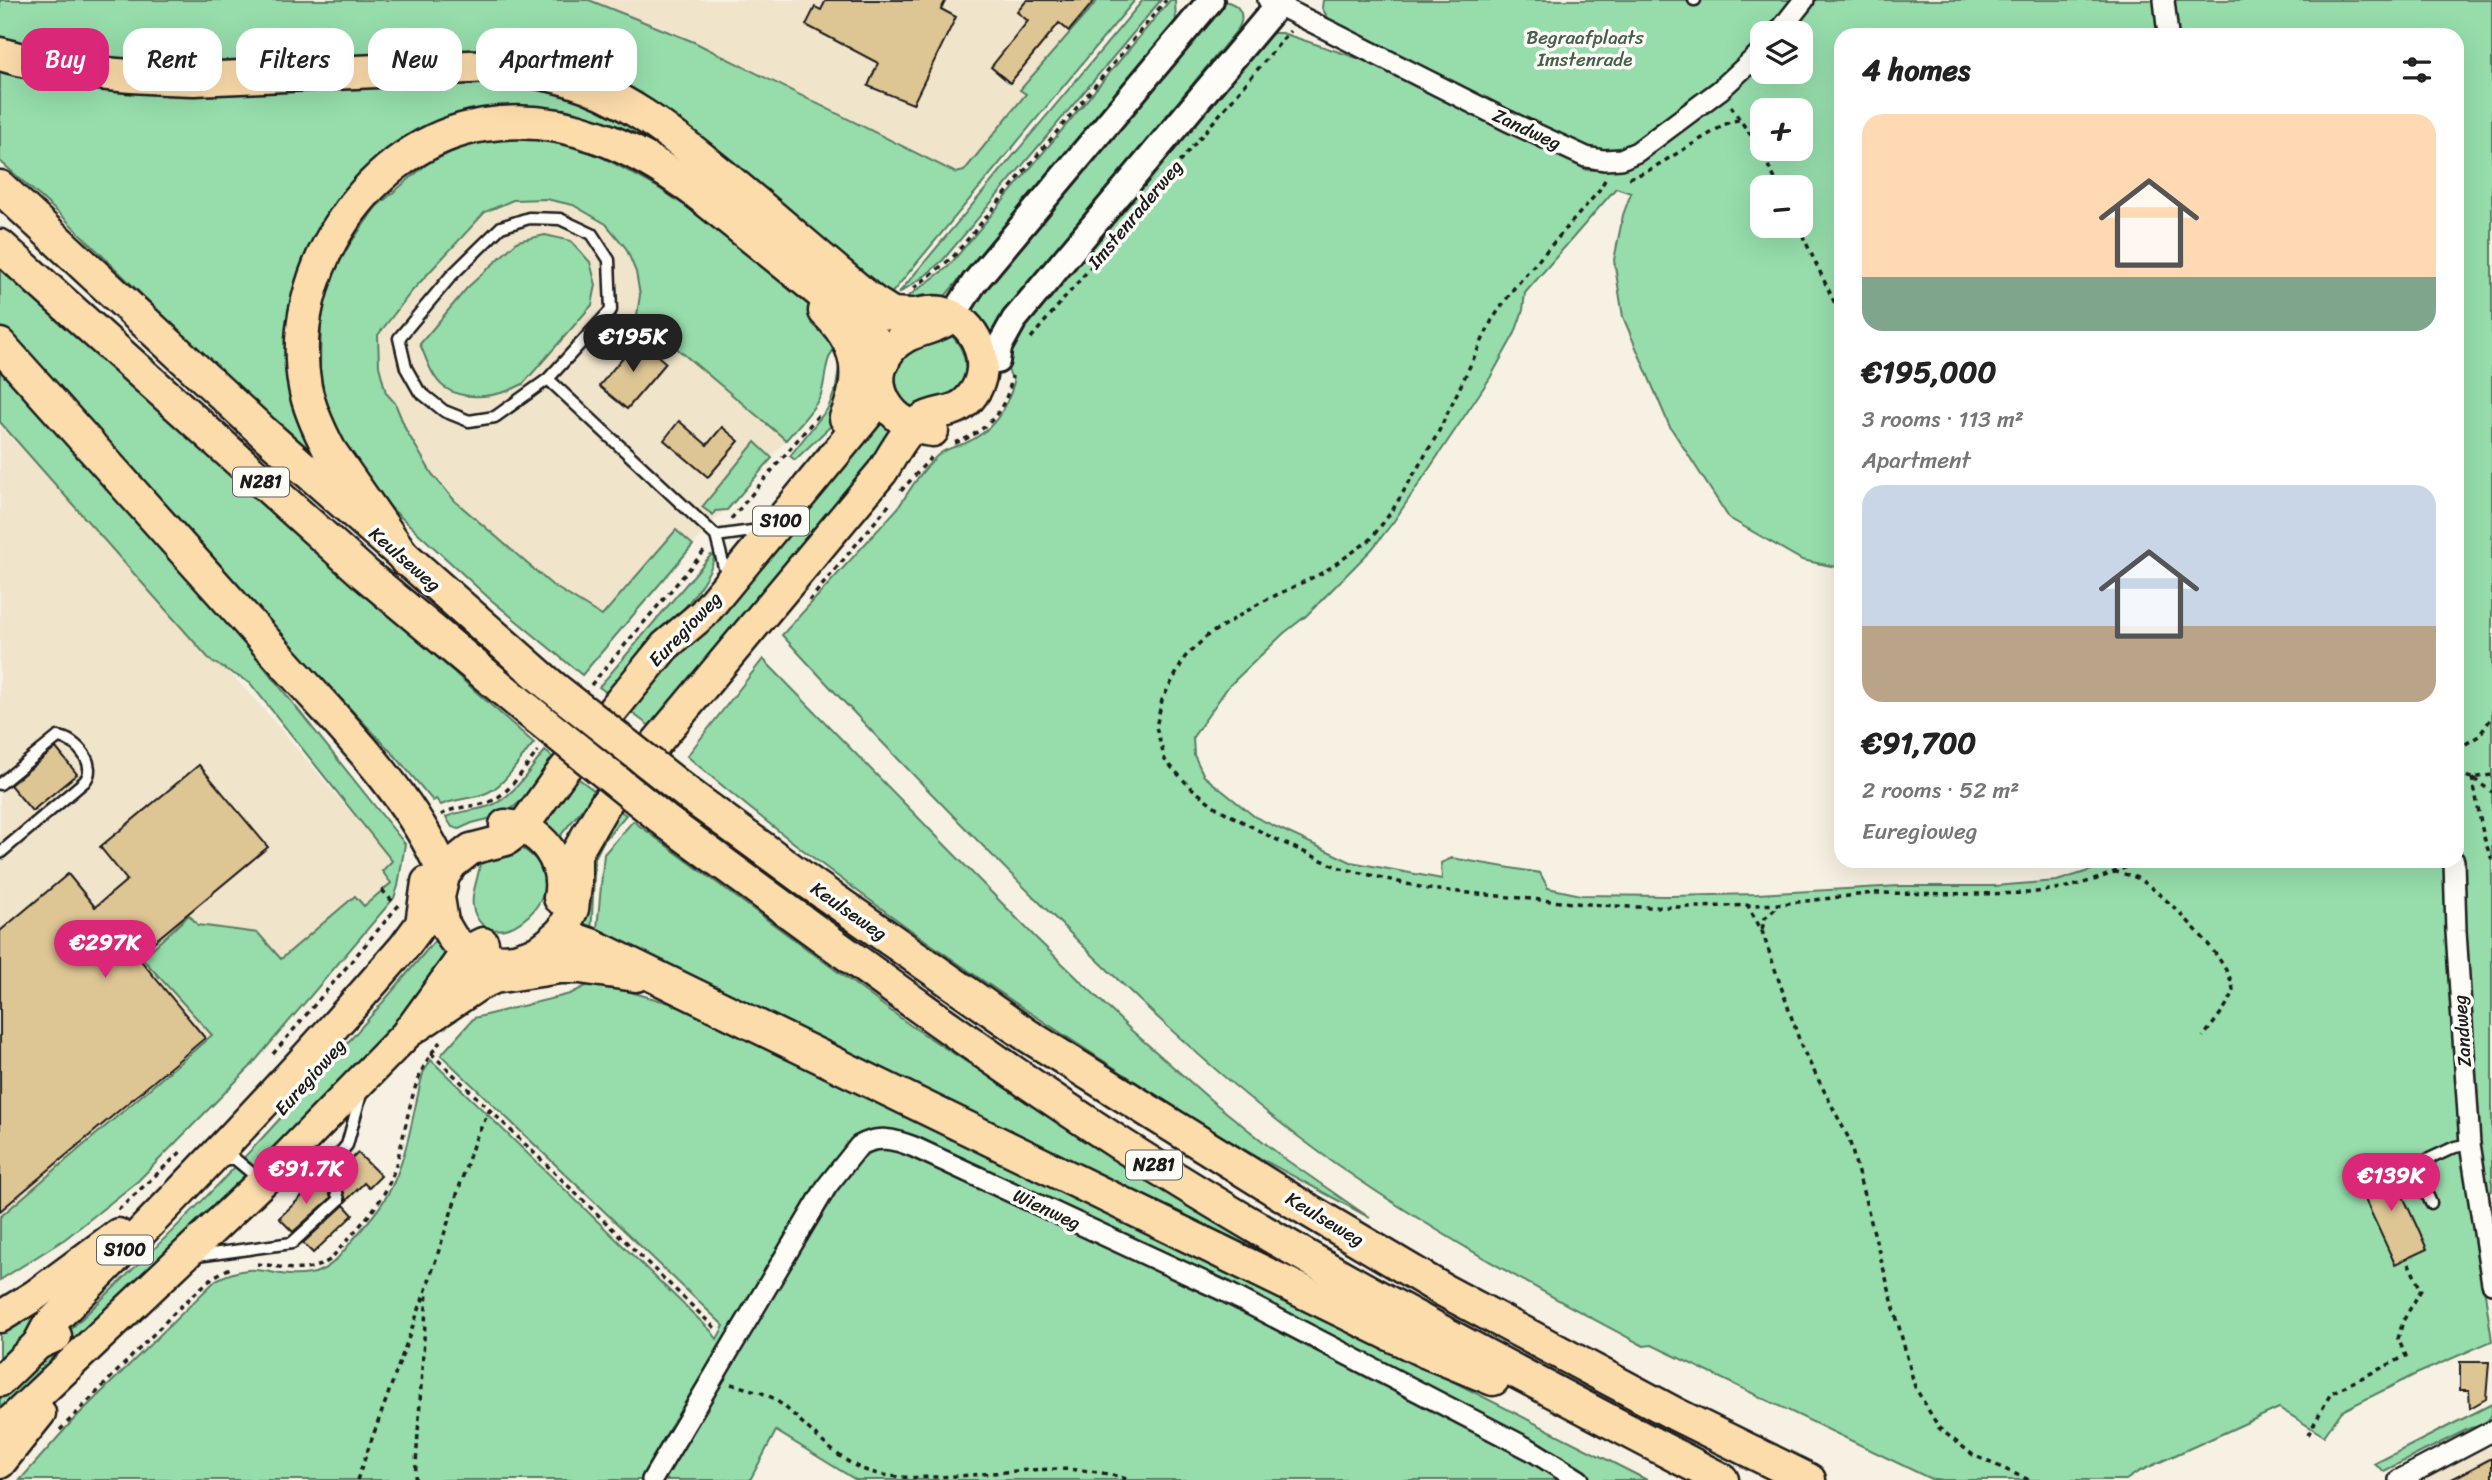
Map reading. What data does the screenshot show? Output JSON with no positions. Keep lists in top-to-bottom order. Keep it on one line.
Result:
{"streets":{"highway":["N281","Keulseweg"],"main road":["S100","Euregioweg"],"street":["Zandweg","Imstenraderweg","Wienweg"]},"crossings":[["Zandweg","Imstenraderweg"],["N281","S100"],["N281","Keulseweg"],["N281","Euregioweg"],["S100","Euregioweg"]],"parks":["Begraafplaats Imstenrade"],"page":{"map_buttons":["+","−"],"chip":["Buy","Rent","Filters","New","Apartment"],"heading":"4 homes","list":[{"name":"€195,000","note":"3 rooms · 113 m² · Apartment"},{"name":"€91,700","note":"2 rooms · 52 m² · Euregioweg"}],"price":["€195K","€297K","€91.7K","€139K"]}}
